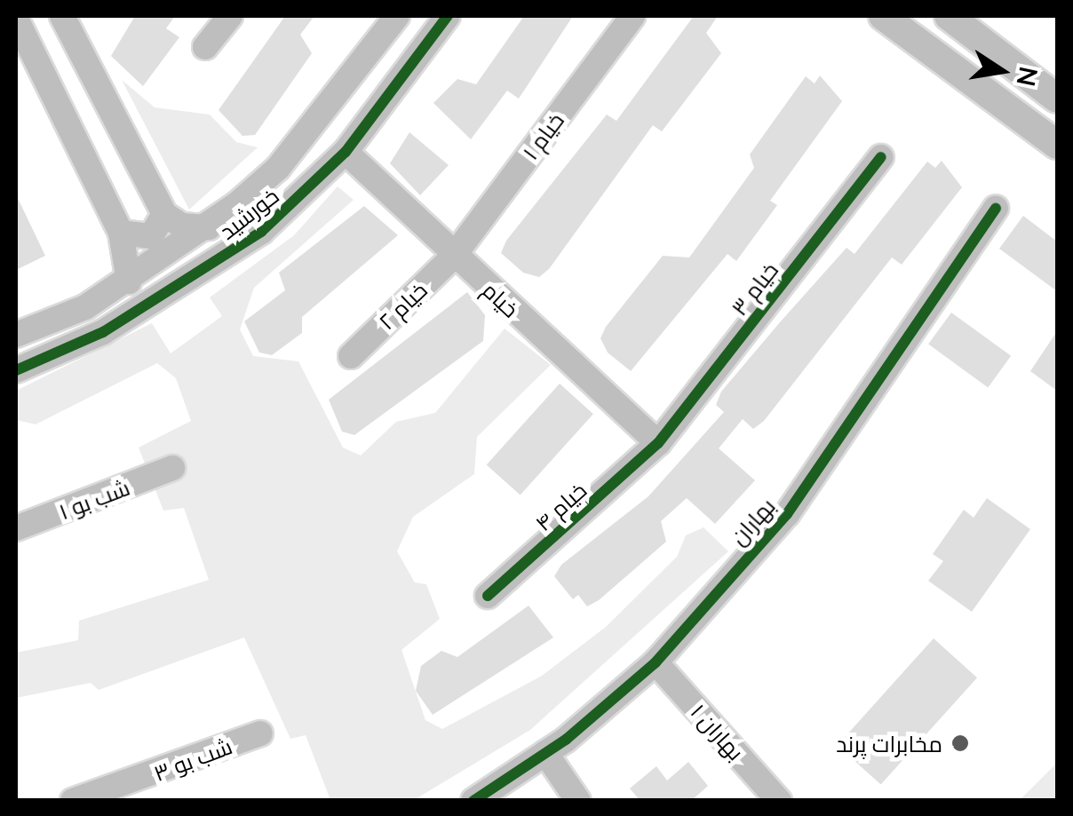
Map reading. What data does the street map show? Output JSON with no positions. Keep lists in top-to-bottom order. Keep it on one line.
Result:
{"streets":{"street":["خیام ۱","خورشید","خیام ۳","خیام","خیام ۲","شب بو ۱","خیام ۴","بهاران","بهاران ۱","شب بو ۳"]},"crossings":[["خیام ۱","خیام"],["خیام ۱","خیام ۲"],["خورشید","خیام"],["خیام ۳","خیام"],["خیام ۳","خیام ۴"],["خیام","خیام ۲"],["خیام","خیام ۴"],["بهاران","بهاران ۱"]],"places":["مخابرات پرند"],"north":"right"}
